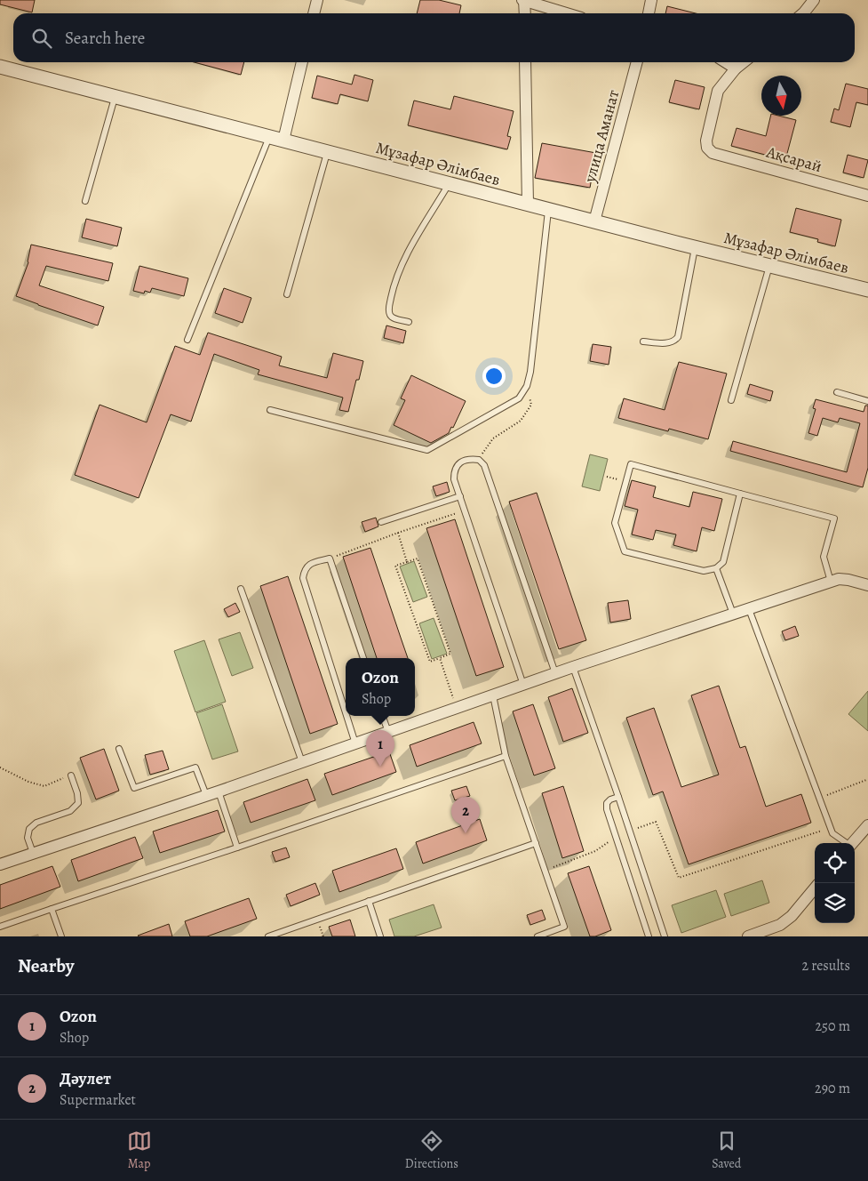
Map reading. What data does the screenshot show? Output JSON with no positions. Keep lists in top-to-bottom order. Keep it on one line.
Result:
{"streets":{"street":["улица Аманат","Ақсарай","Мұзафар Әлімбаев"]},"crossings":[["улица Аманат","Мұзафар Әлімбаев"]],"north":"bottom","page":{"search":"Search here","popup":["Ozon","Shop"],"pins":["1","2"],"heading":["Nearby","2 results"],"list":[{"mark":"1","name":"Ozon","note":"Shop","value":"250 m"},{"mark":"2","name":"Дәулет","note":"Supermarket","value":"290 m"}],"nav":["Map","Directions","Saved"]}}
